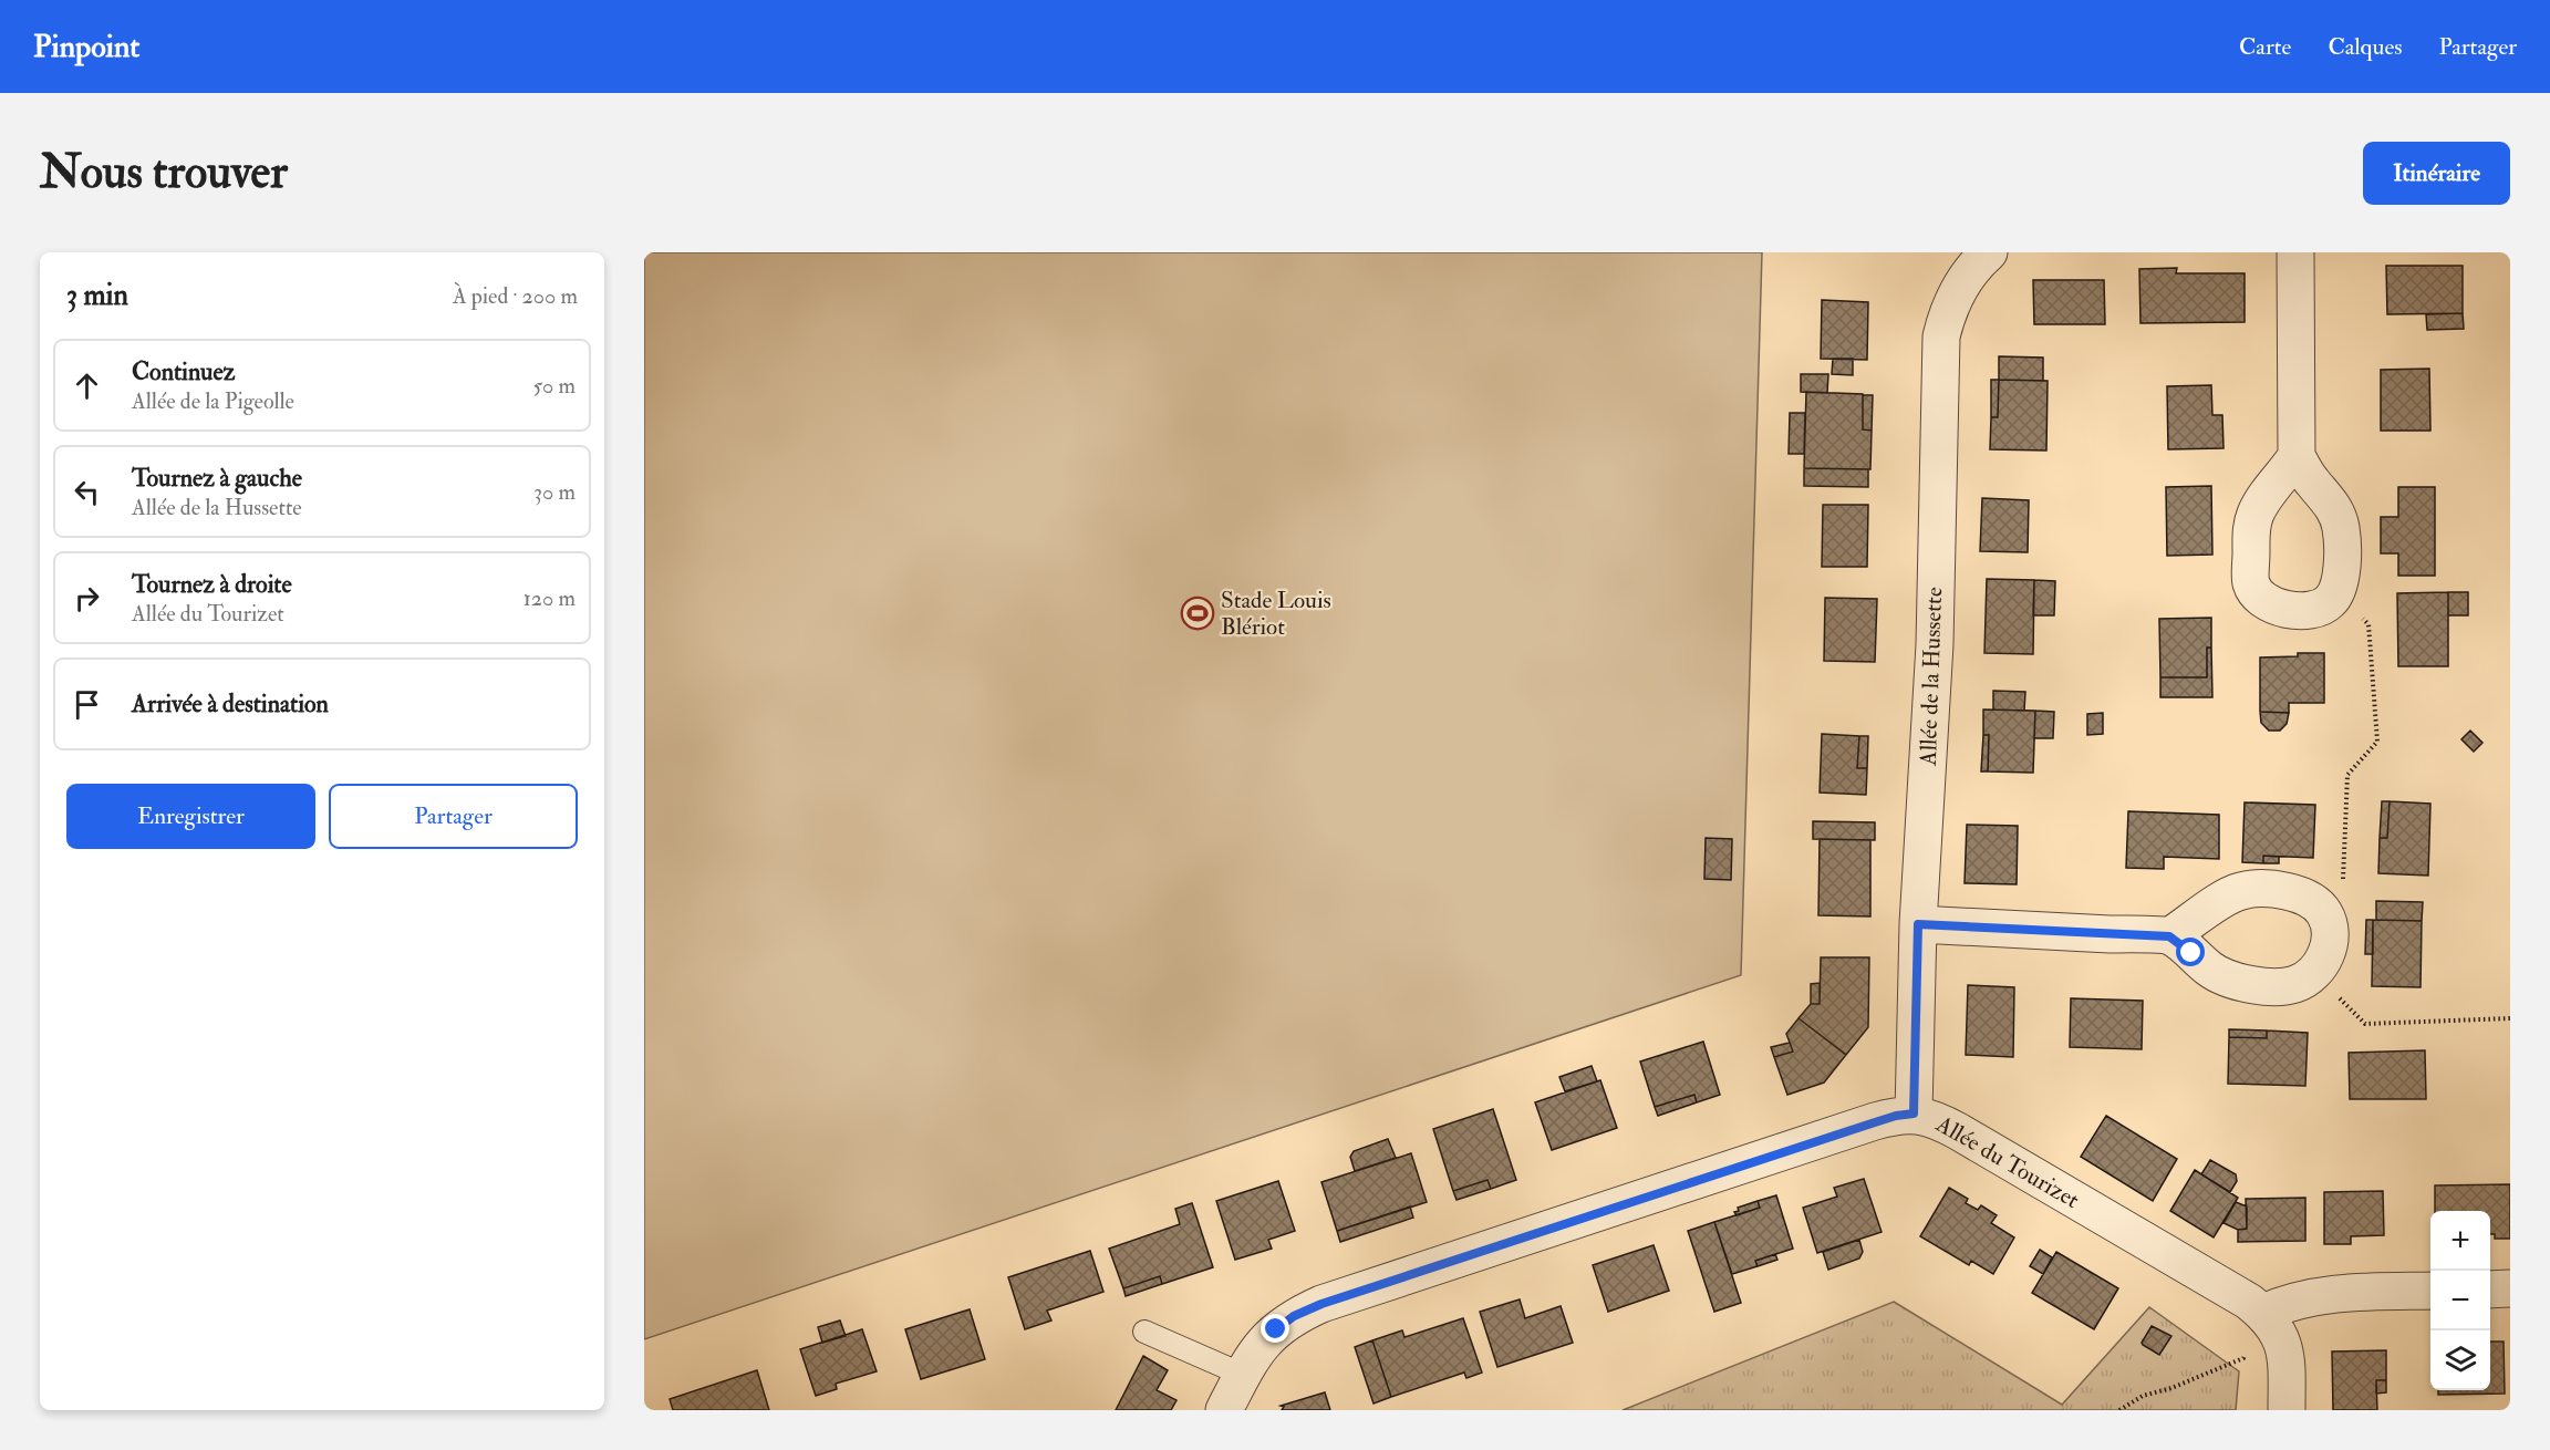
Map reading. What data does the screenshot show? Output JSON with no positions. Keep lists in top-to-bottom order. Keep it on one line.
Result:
{"streets":{"street":["Allée de la Hussette","Allée du Tourizet"]},"crossings":[["Allée de la Hussette","Allée du Tourizet"]],"places":{"sports":["Stade Louis Blériot"]},"page":{"header":"Pinpoint","nav":["Carte","Calques","Partager"],"buttons":["Itinéraire",["Enregistrer","Partager"]],"title":"Nous trouver","heading":["3 min","À pied · 200 m"],"list":[["Continuez","Allée de la Pigeolle","50 m"],["Tournez à gauche","Allée de la Hussette","30 m"],["Tournez à droite","Allée du Tourizet","120 m"],"Arrivée à destination"],"map_buttons":["+","−"]}}
